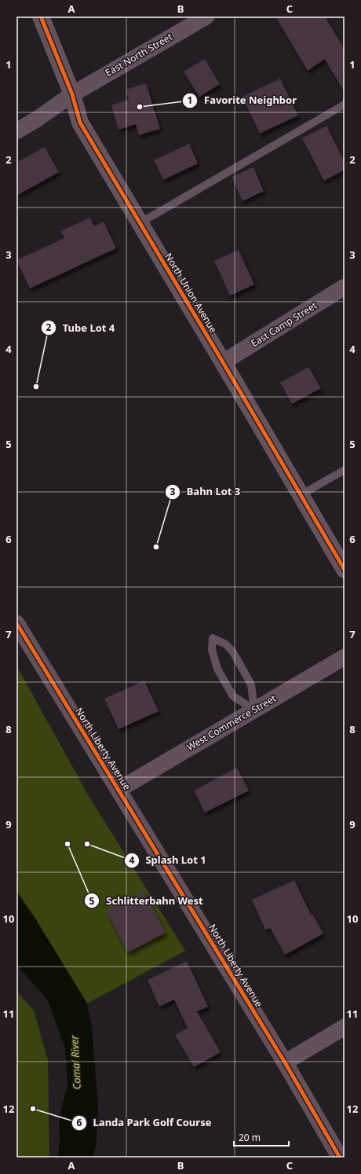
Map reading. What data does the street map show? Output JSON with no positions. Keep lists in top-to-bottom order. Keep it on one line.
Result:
{"streets":{"street":["East North Street","North Union Avenue","East Camp Street","West Commerce Street","North Liberty Avenue"]},"crossings":[["East North Street","North Union Avenue"],["North Union Avenue","East Camp Street"],["West Commerce Street","North Liberty Avenue"]],"water":["Comal River"],"places":["Favorite Neighbor","Tube Lot 4","Bahn Lot 3","Schlitterbahn West","Splash Lot 1","Landa Park Golf Course"],"scale_bar":"20 m","grid":{"columns":["A","B","C"],"rows":["1","2","3","4","5","6","7","8","9","10","11","12"]}}
